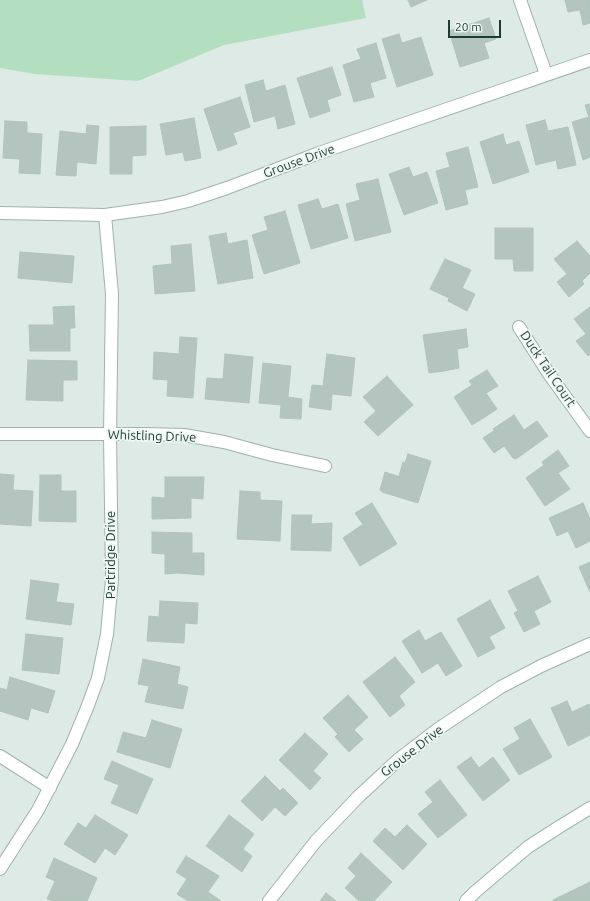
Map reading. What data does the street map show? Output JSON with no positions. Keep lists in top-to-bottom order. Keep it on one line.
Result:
{"streets":{"street":["Grouse Drive","Duck Tail Court","Whistling Drive","Partridge Drive"]},"crossings":[["Grouse Drive","Partridge Drive"],["Whistling Drive","Partridge Drive"]],"scale_bar":"20 m"}
